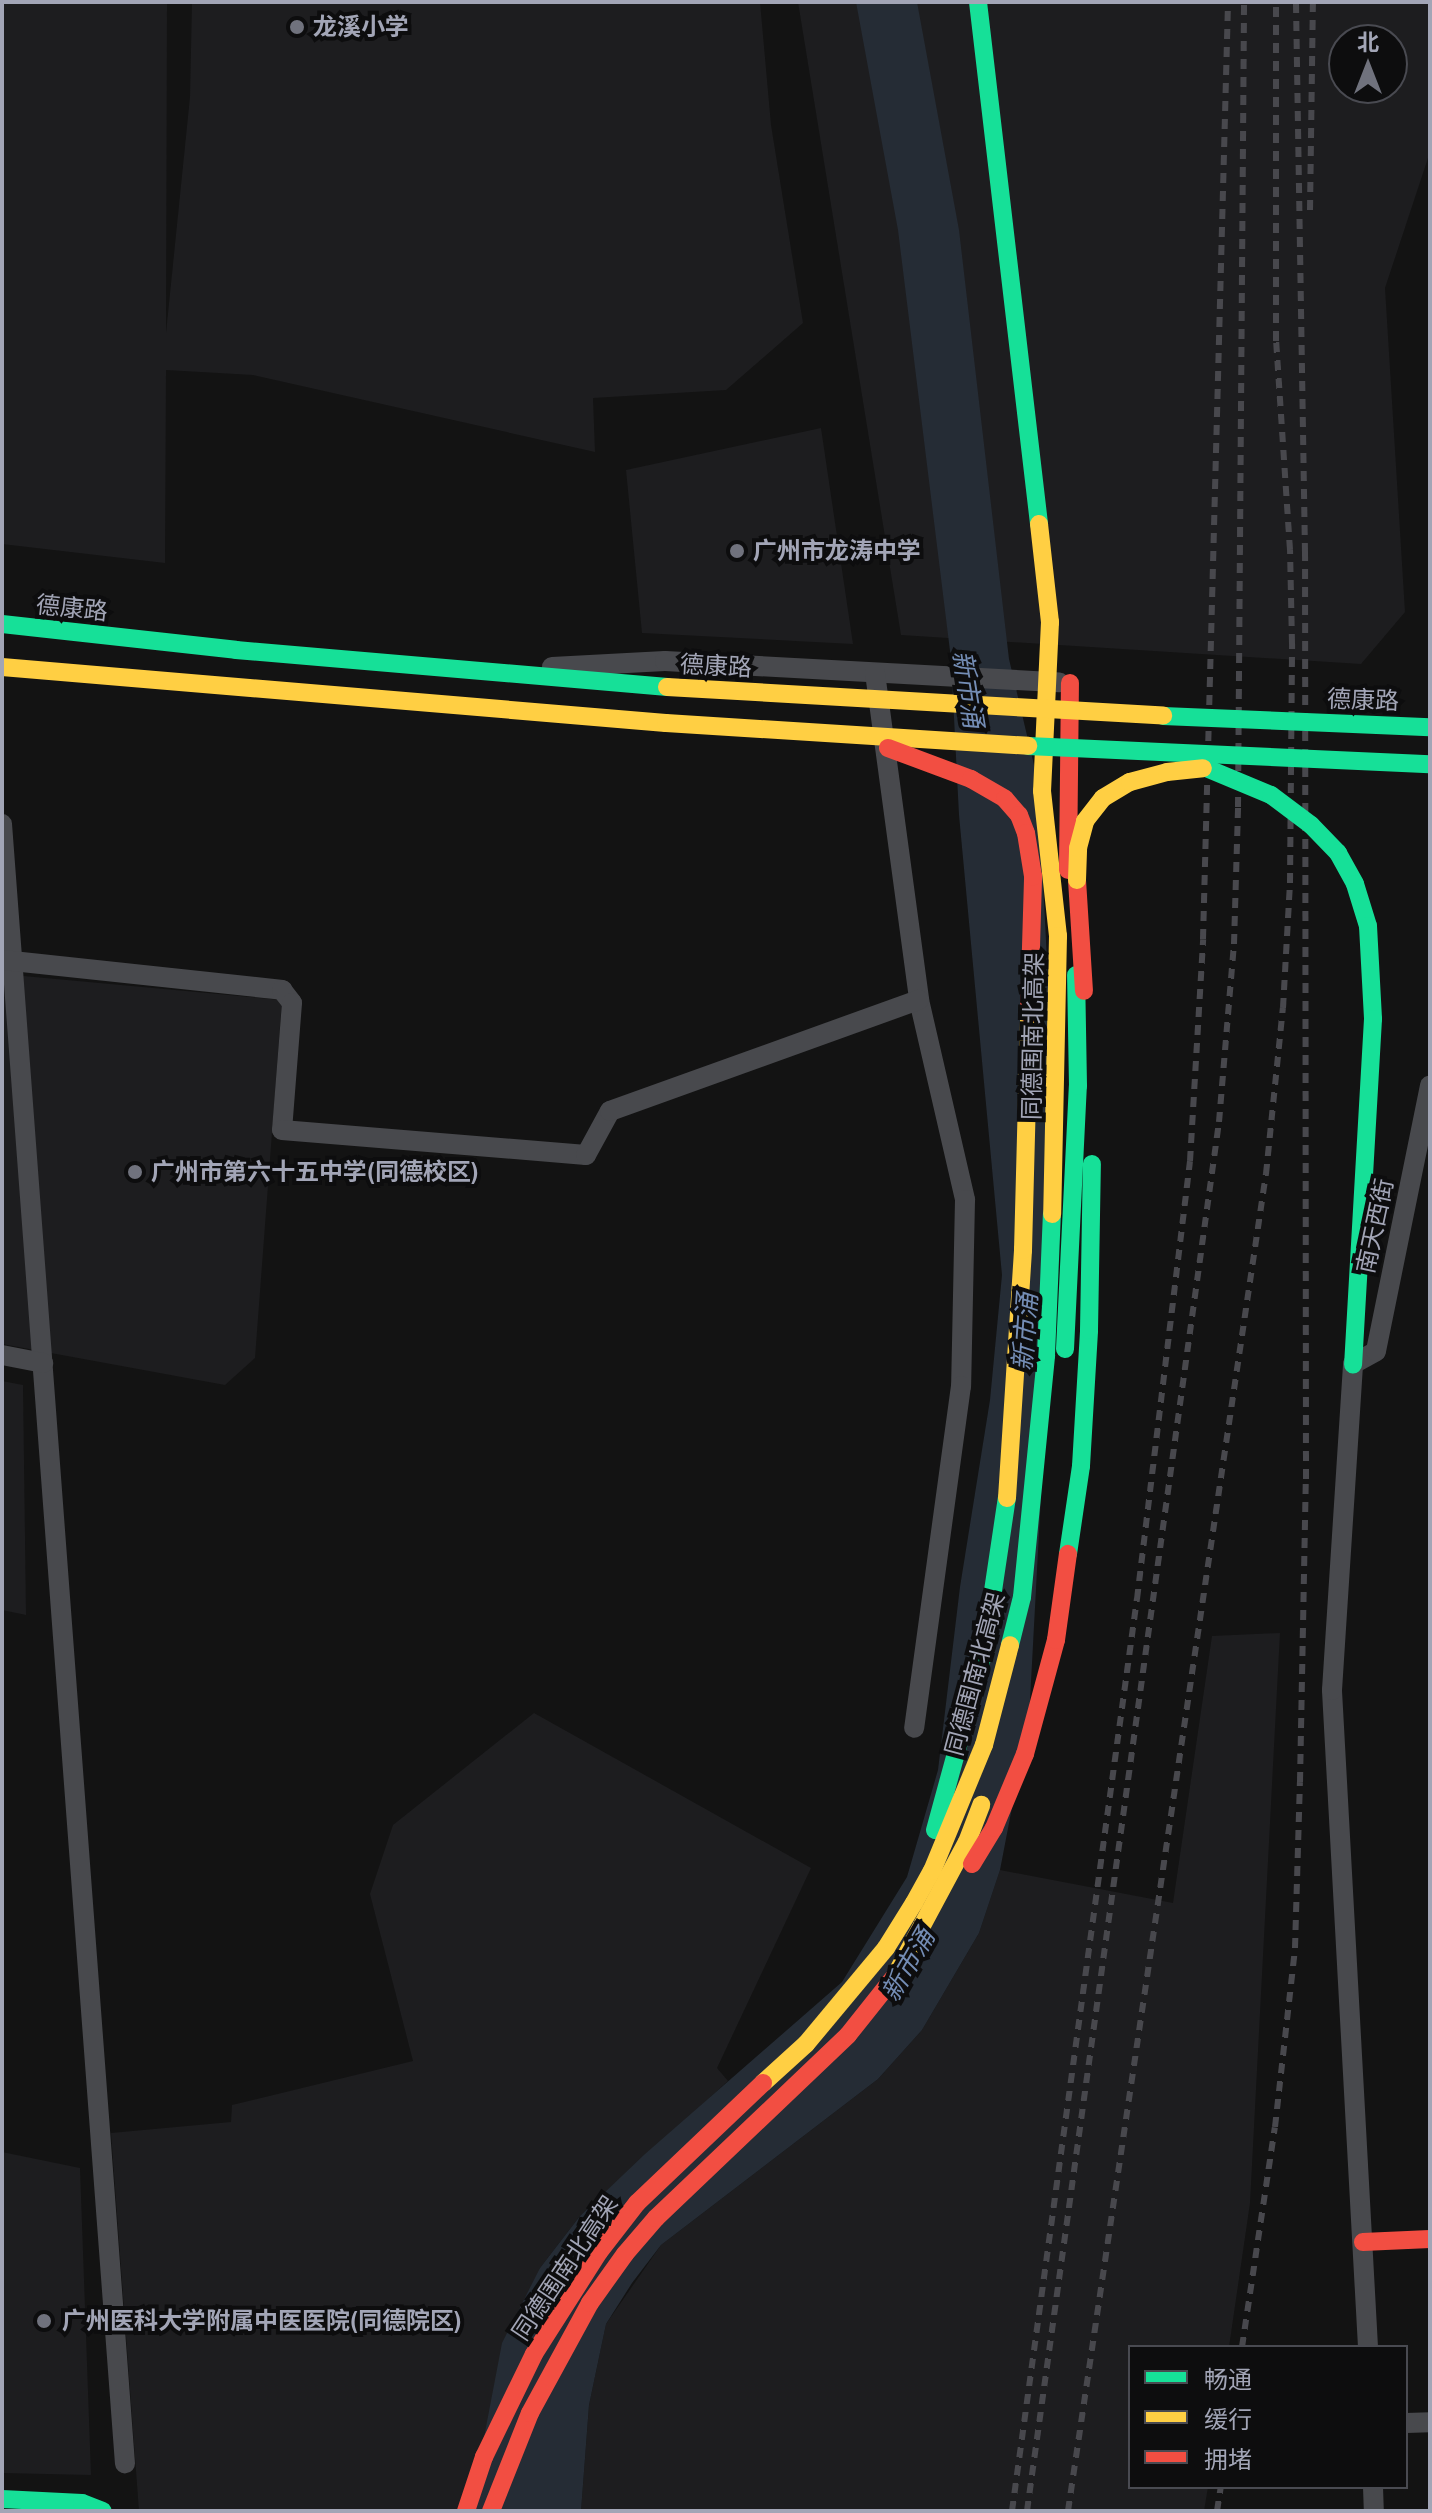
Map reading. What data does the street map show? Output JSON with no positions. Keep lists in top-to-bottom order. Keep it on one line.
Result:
{"streets":{"main road":["德康路","同德围南北高架"],"street":["南天西街"]},"water":["新市涌"],"places":["龙溪小学","广州市龙涛中学","广州市第六十五中学(同德校区)","广州医科大学附属中医医院(同德院区)"],"legend":["畅通","缓行","拥堵"],"north":"top"}
